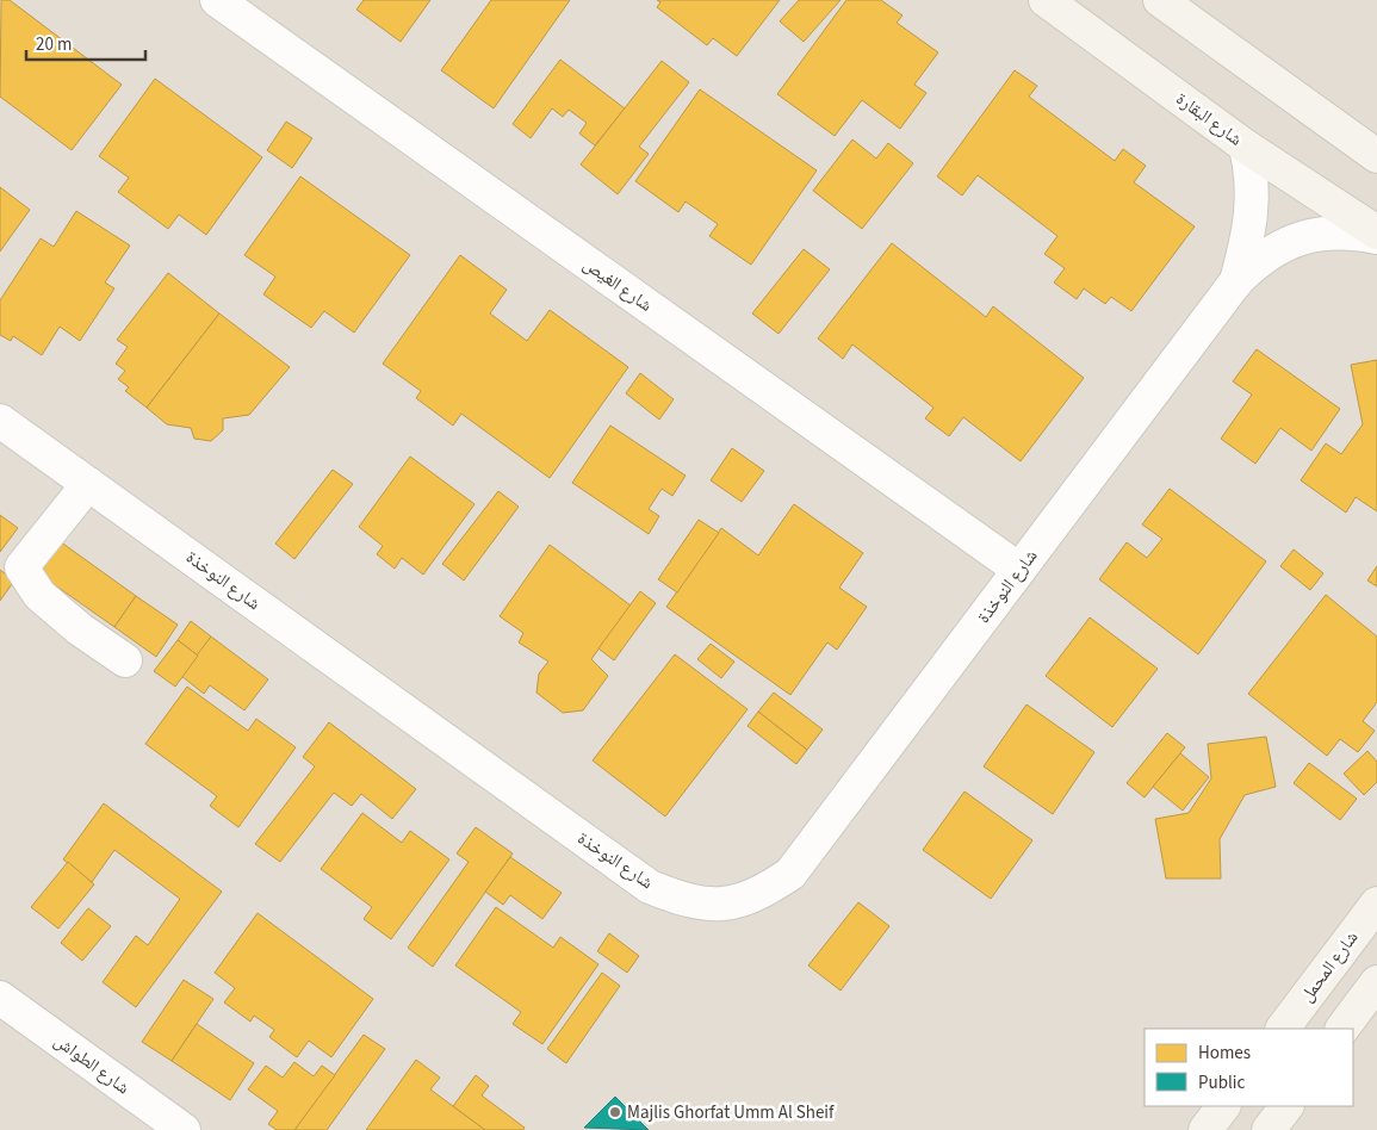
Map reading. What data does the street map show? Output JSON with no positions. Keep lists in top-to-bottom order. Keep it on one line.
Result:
{"streets":{"street":["شارع البقارة","شارع الغيص","شارع النوخذة","شارع المحمل","شارع الطواش"]},"crossings":[["شارع البقارة","شارع النوخذة"],["شارع الغيص","شارع النوخذة"]],"places":["Majlis Ghorfat Umm Al Sheif"],"legend":["Homes","Public"],"scale_bar":"20 m"}
